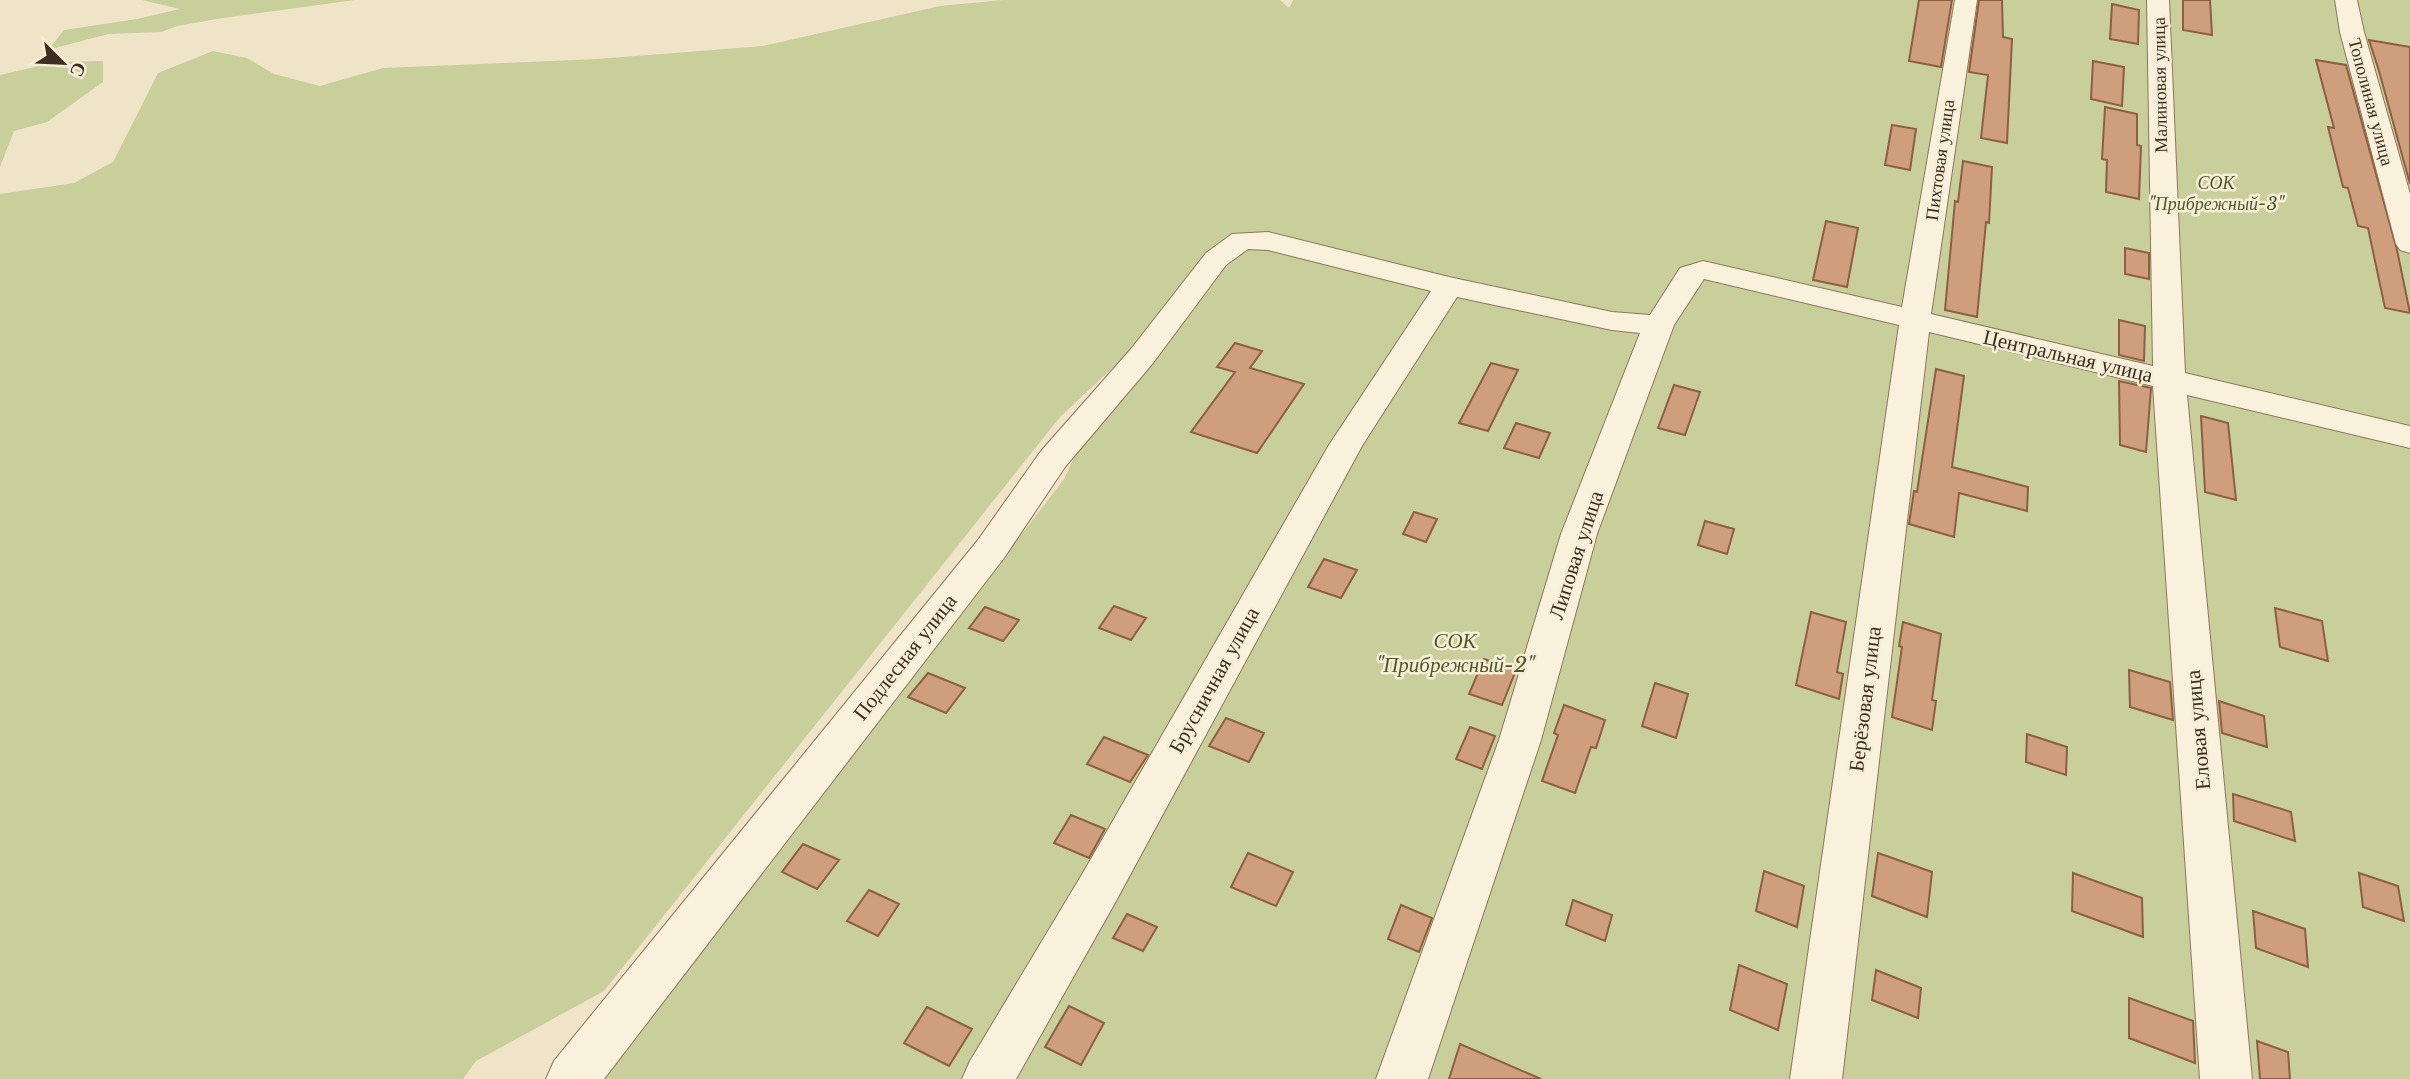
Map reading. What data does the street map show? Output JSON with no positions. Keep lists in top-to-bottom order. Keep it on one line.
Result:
{"streets":{"street":["Малиновая улица","Тополиная улица","Пихтовая улица","Центральная улица","Липовая улица","Подлесная улица","Брусничная улица","Берёзовая улица","Еловая улица"]},"crossings":[["Малиновая улица","Центральная улица"],["Малиновая улица","Еловая улица"],["Пихтовая улица","Центральная улица"],["Пихтовая улица","Берёзовая улица"],["Центральная улица","Липовая улица"],["Центральная улица","Берёзовая улица"],["Центральная улица","Еловая улица"],["Подлесная улица","Брусничная улица"]],"parks":["СОК \"Прибрежный-3\"","СОК \"Прибрежный-2\""],"north":"bottom right"}
